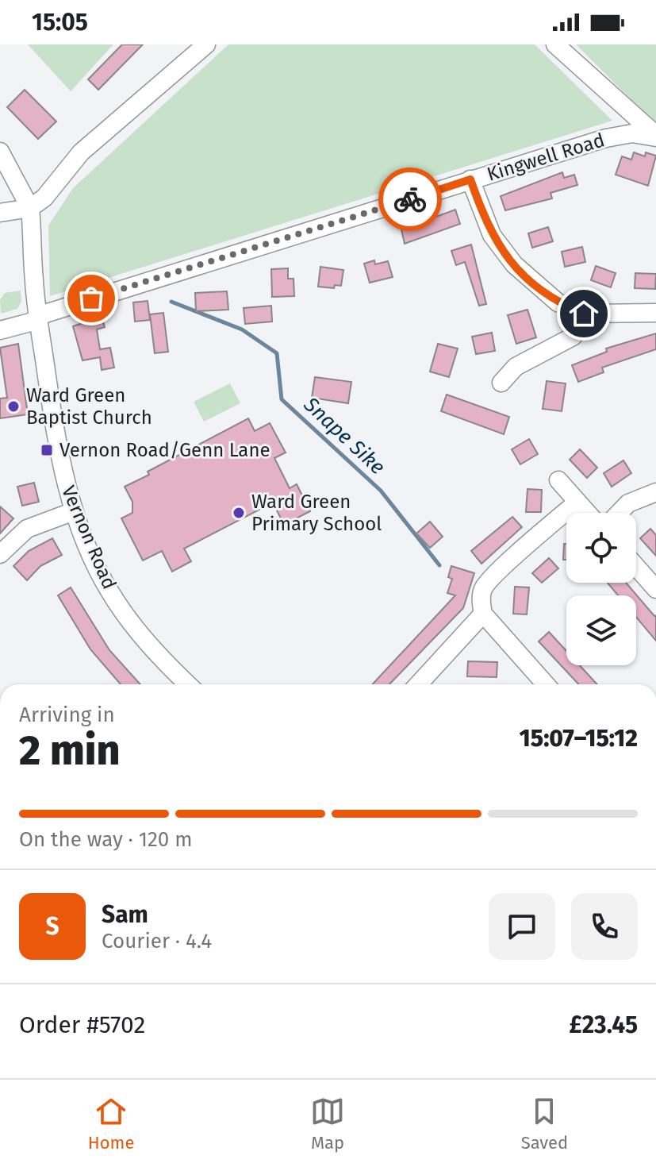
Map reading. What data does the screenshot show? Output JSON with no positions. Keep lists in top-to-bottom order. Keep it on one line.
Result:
{"streets":{"street":["Kingwell Road","Vernon Road"]},"crossings":[["Kingwell Road","Vernon Road"]],"water":["Snape Sike"],"places":{"other":["Ward Green Baptist Church","Ward Green Primary School"],"transit":["Vernon Road/Genn Lane"]},"page":{"status":"15:05","heading":["2 min","Arriving in","15:07–15:12"],"panel":["Sam","Courier · 4.4","Order #5702","£23.45"],"bar":"On the way · 120 m","round":"S","tabs":["Home","Map","Saved"]}}
